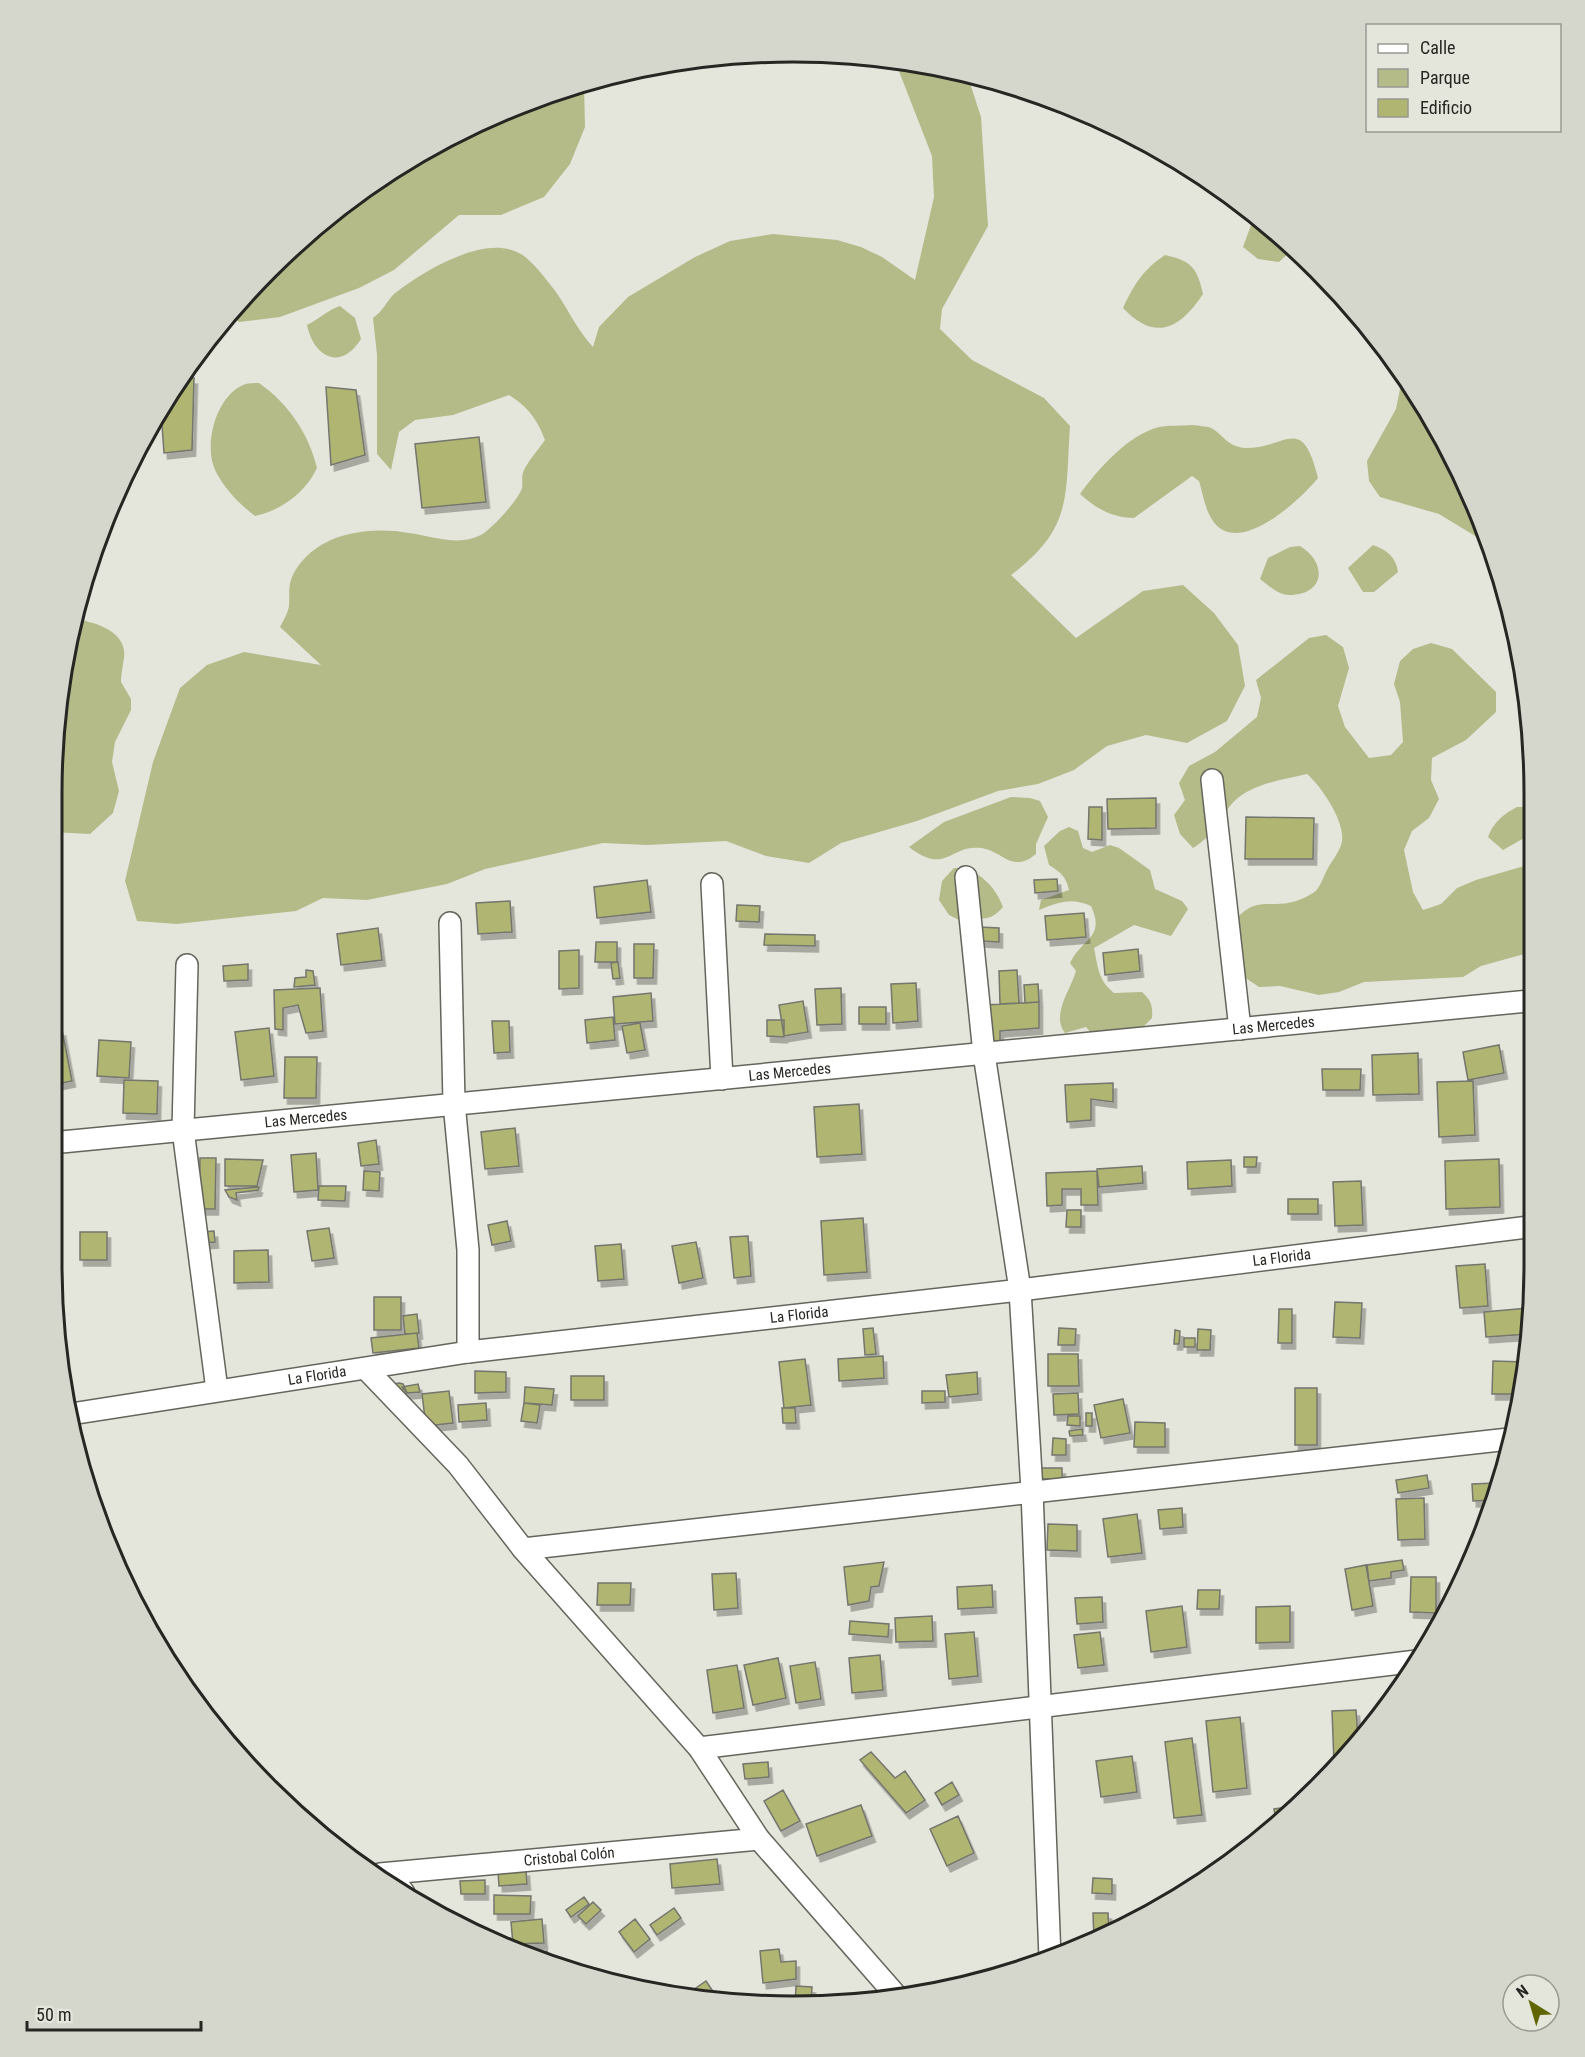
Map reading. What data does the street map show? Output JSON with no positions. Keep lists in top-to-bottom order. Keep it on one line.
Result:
{"streets":{"street":["Las Mercedes","La Florida","Cristobal Colón"]},"legend":["Calle","Parque","Edificio"],"scale_bar":"50 m","north":"top left"}
